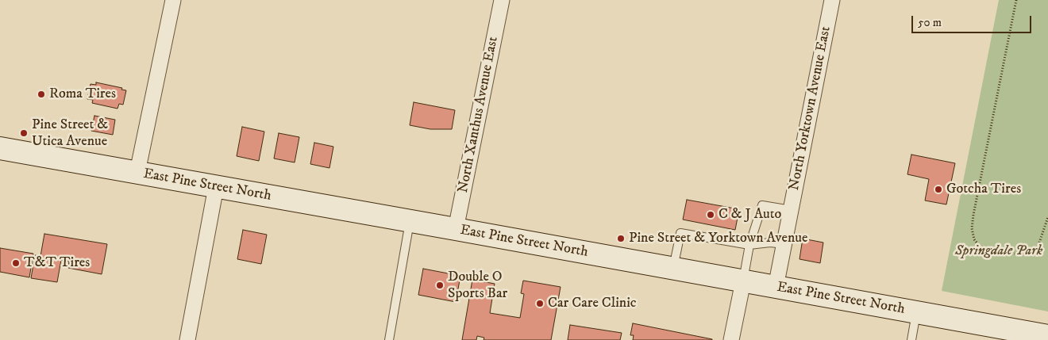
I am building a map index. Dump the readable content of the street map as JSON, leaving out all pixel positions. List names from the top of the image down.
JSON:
{
  "streets": {
    "main road": ["East Pine Street North"],
    "street": ["North Yorktown Avenue East", "North Xanthus Avenue East"]
  },
  "crossings": [
    ["North Yorktown Avenue East", "East Pine Street North"],
    ["North Xanthus Avenue East", "East Pine Street North"]
  ],
  "parks": ["Springdale Park"],
  "places": [
    "Roma Tires",
    "Pine Street & Utica Avenue",
    "Gotcha Tires",
    "C & J Auto",
    "Pine Street & Yorktown Avenue",
    "T&T Tires",
    "Double O Sports Bar",
    "Car Care Clinic"
  ],
  "scale_bar": "50 m"
}
